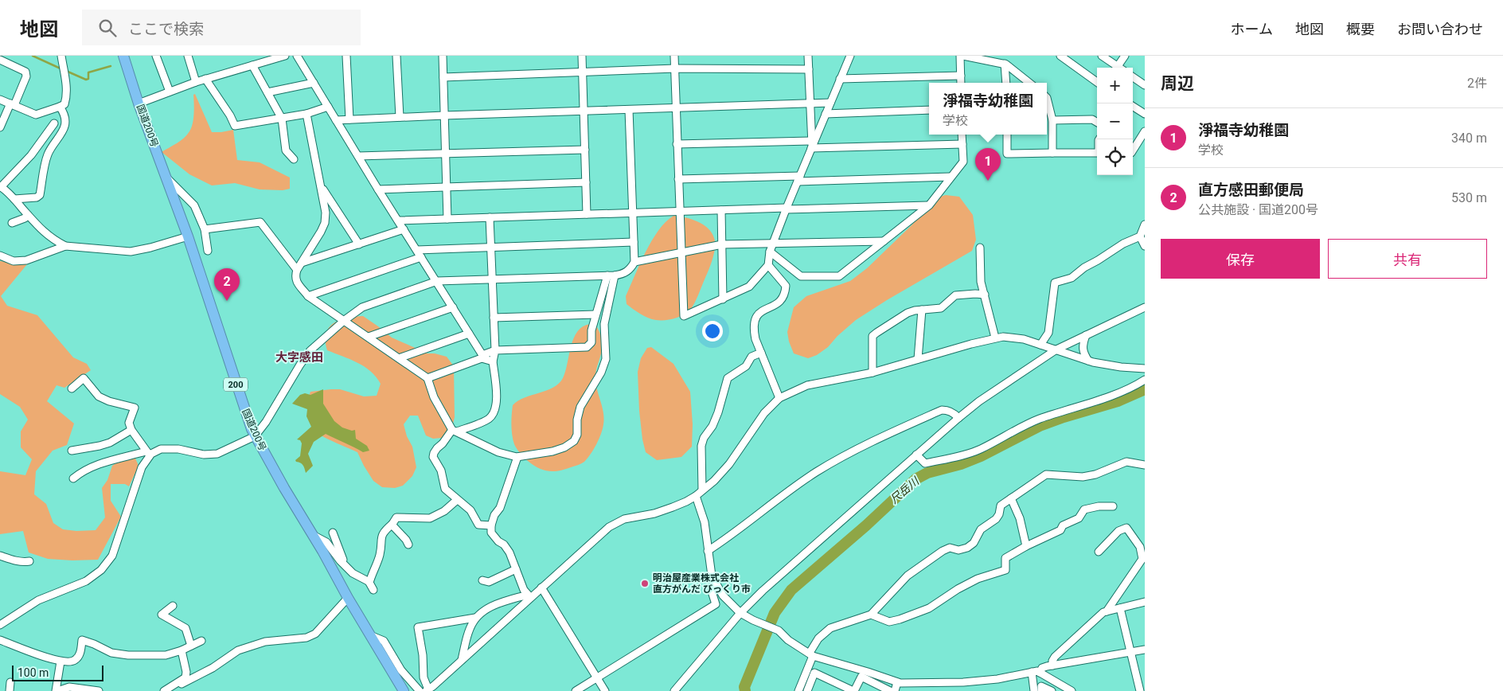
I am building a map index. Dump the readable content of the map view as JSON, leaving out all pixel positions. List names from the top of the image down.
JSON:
{
  "streets": {
    "highway": ["国道200号", "200"]
  },
  "districts": ["大字感田"],
  "water": ["尺岳川"],
  "places": ["明治屋産業株式会社 直方がんだ びっくり市"],
  "scale_bar": "100 m",
  "page": {
    "header": "地図",
    "search": "ここで検索",
    "nav": [
      "ホーム",
      "地図",
      "概要",
      "お問い合わせ"
    ],
    "heading": ["周辺", "2件"],
    "map_buttons": ["+", "−"],
    "popup": ["淨福寺幼稚園", "学校"],
    "list": [
      {
        "mark": "1",
        "name": "淨福寺幼稚園",
        "note": "学校",
        "value": "340 m"
      },
      {
        "mark": "2",
        "name": "直方感田郵便局",
        "note": "公共施設 · 国道200号",
        "value": "530 m"
      }
    ],
    "pins": ["1", "2"],
    "buttons": ["保存", "共有"],
    "scale": "100 m"
  }
}
